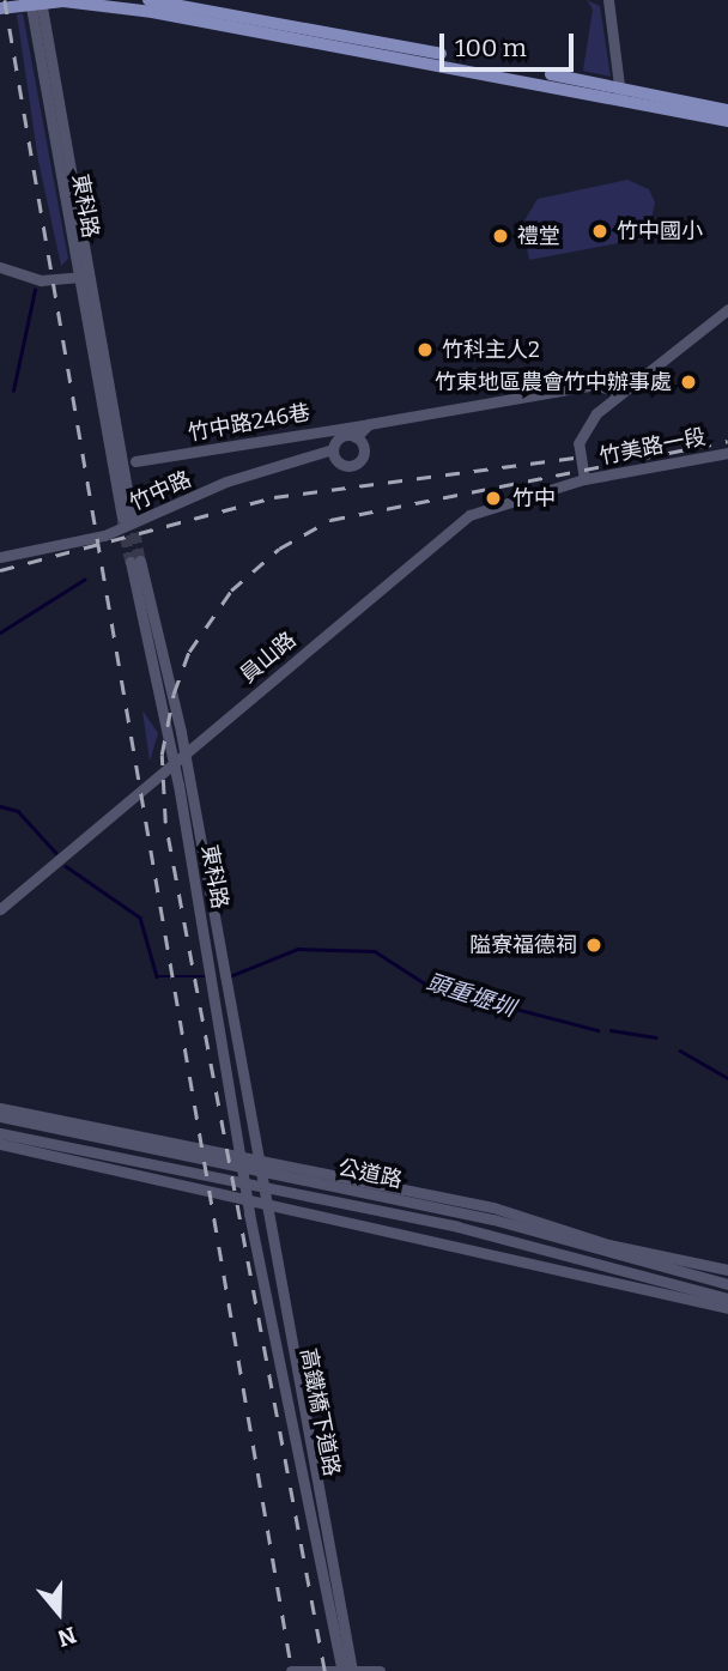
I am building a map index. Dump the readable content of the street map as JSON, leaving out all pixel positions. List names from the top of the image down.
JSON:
{
  "streets": {
    "street": [
      "東科路",
      "竹中路246巷",
      "竹美路一段",
      "竹中路",
      "員山路",
      "公道路",
      "高鐵橋下道路"
    ]
  },
  "crossings": [
    ["東科路", "員山路"],
    ["東科路", "公道路"],
    ["東科路", "高鐵橋下道路"],
    ["竹美路一段", "員山路"],
    ["公道路", "高鐵橋下道路"]
  ],
  "water": ["頭重壢圳"],
  "places": [
    "竹中國小",
    "禮堂",
    "竹科主人2",
    "竹東地區農會竹中辦事處",
    "竹中",
    "隘寮福德祠"
  ],
  "scale_bar": "100 m",
  "north": "bottom"
}
